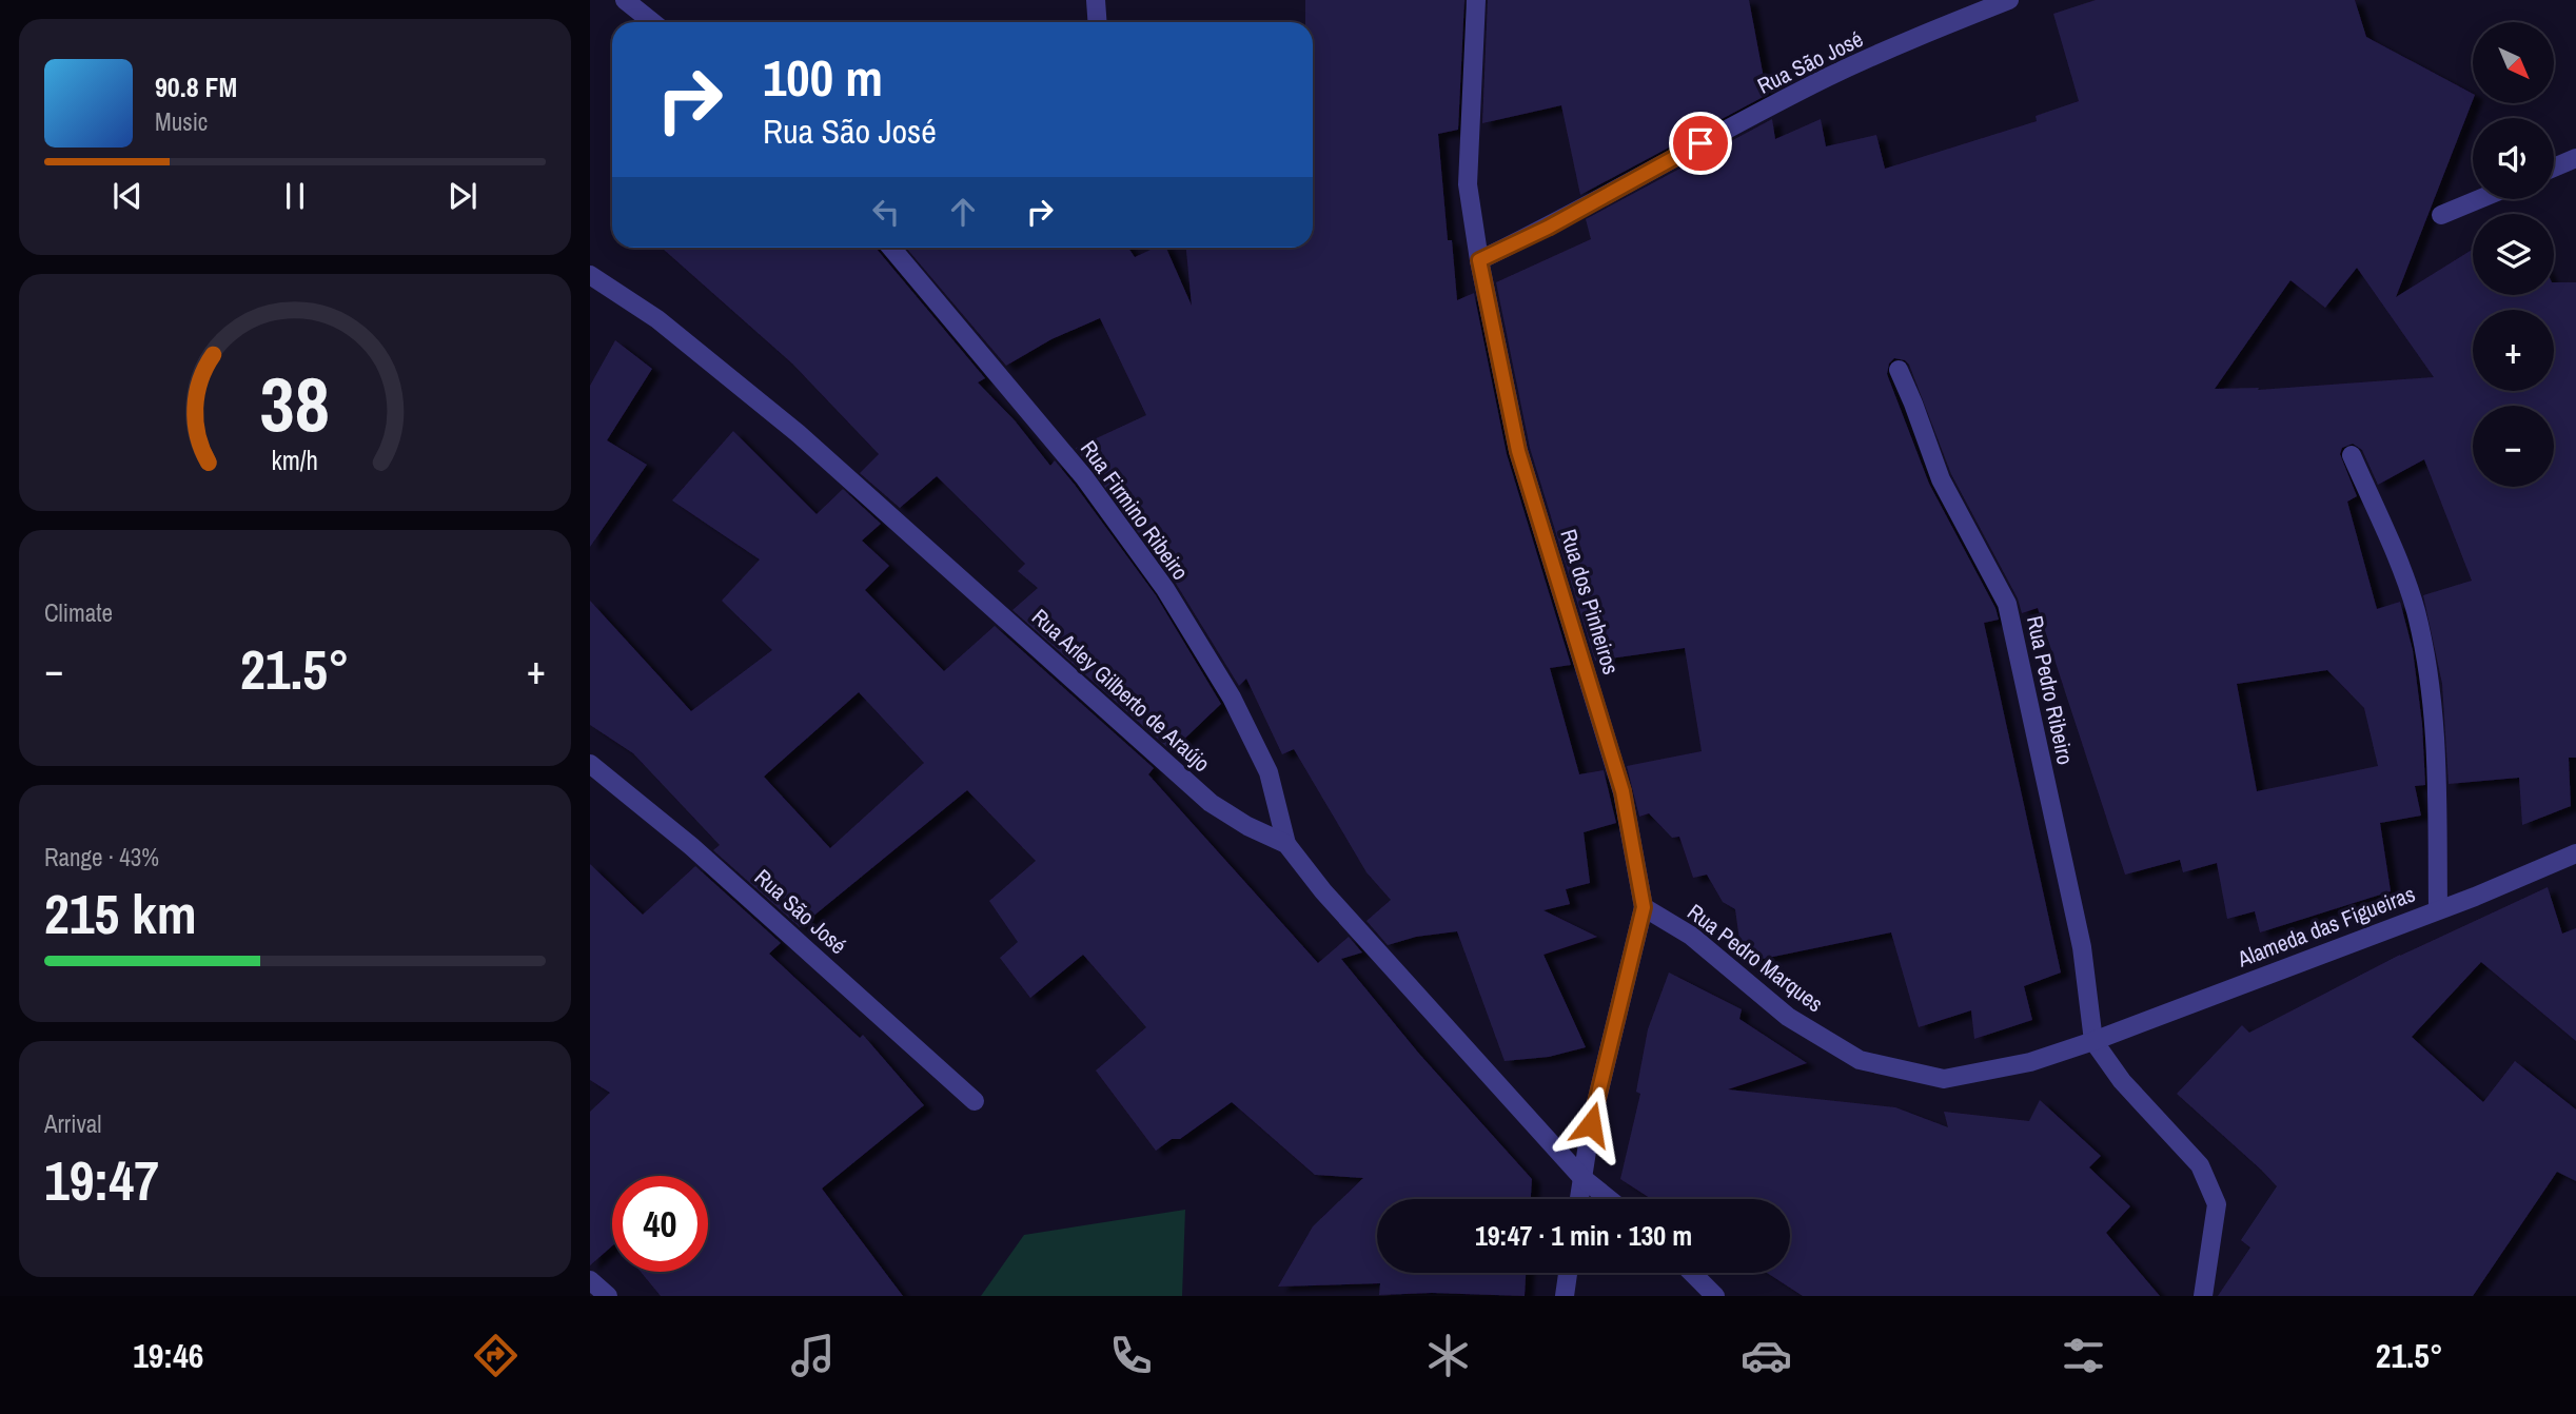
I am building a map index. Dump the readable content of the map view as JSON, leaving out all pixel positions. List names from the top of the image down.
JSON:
{
  "streets": {
    "street": [
      "Rua São José",
      "Rua Firmino Ribeiro",
      "Rua dos Pinheiros",
      "Rua Arley Gilberto de Araújo",
      "Rua Pedro Ribeiro",
      "Alameda das Figueiras",
      "Rua Pedro Marques"
    ]
  },
  "crossings": [
    ["Rua São José", "Rua dos Pinheiros"],
    ["Rua Firmino Ribeiro", "Rua Arley Gilberto de Araújo"],
    ["Rua dos Pinheiros", "Rua Arley Gilberto de Araújo"],
    ["Rua dos Pinheiros", "Rua Pedro Marques"],
    ["Rua Pedro Ribeiro", "Alameda das Figueiras"],
    ["Rua Pedro Ribeiro", "Rua Pedro Marques"],
    ["Alameda das Figueiras", "Rua Pedro Marques"]
  ],
  "north": "bottom right",
  "page": {
    "map_buttons": ["+", "−"],
    "turn": ["100 m", "Rua São José"],
    "song": ["90.8 FM", "Music"],
    "tile": [
      "Climate",
      ["Range · 43%", "215 km"],
      ["Arrival", "19:47"]
    ],
    "heat": ["−", "21.5°", "+"],
    "limit": "40",
    "trip": "19:47 · 1 min · 130 m",
    "tabs": ["19:46", "21.5°"],
    "gauge": ["38", "km/h"]
  }
}
